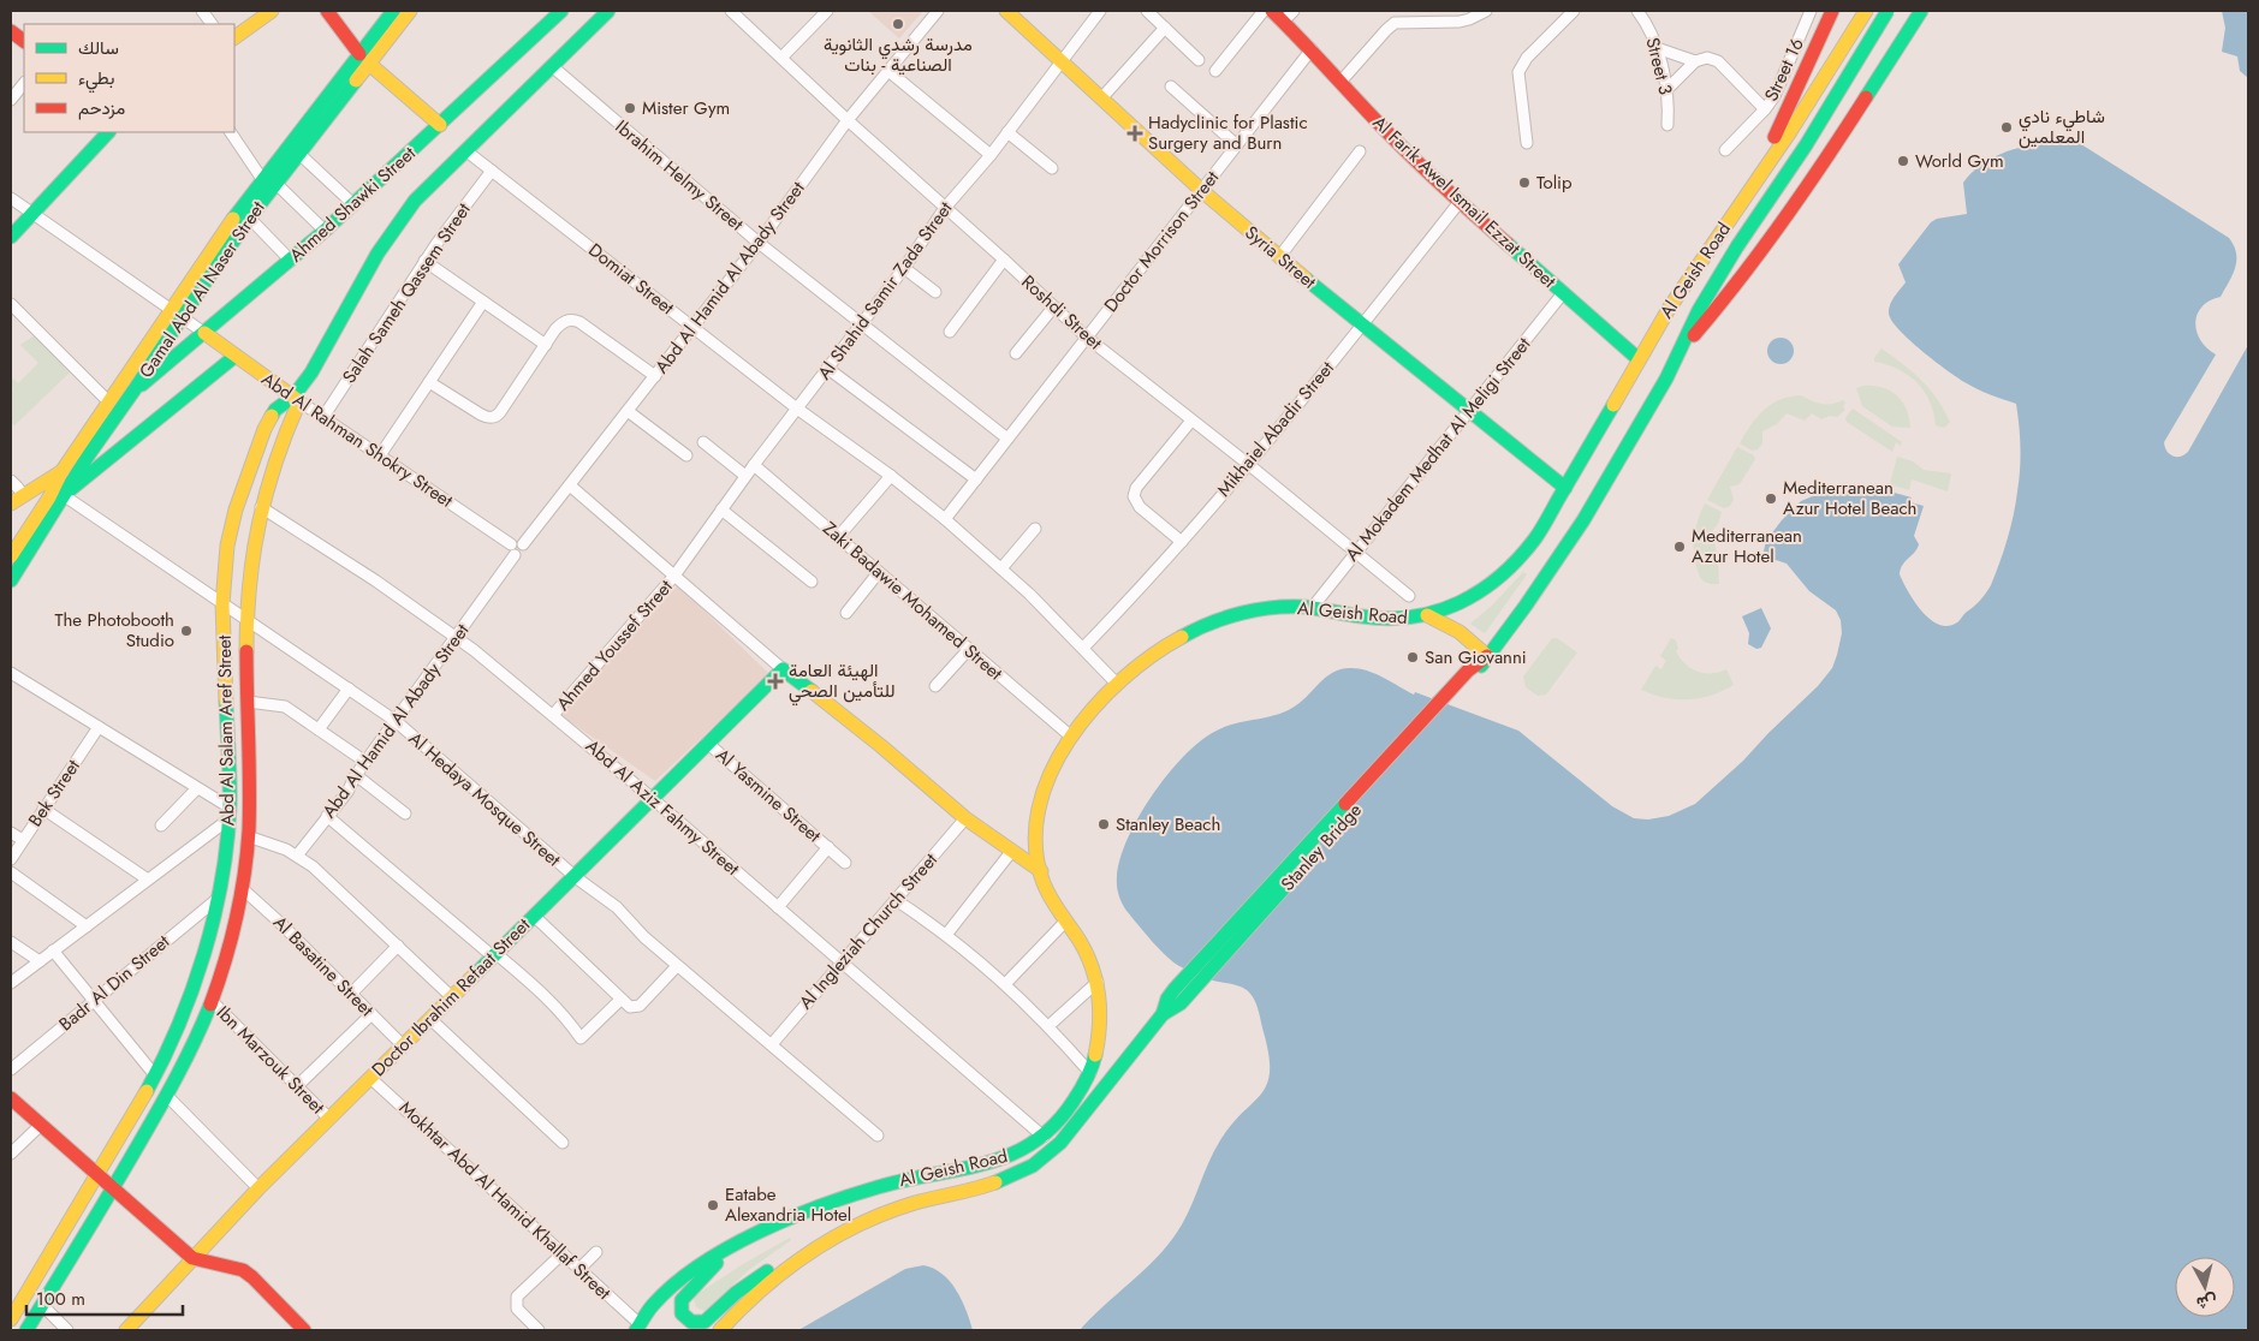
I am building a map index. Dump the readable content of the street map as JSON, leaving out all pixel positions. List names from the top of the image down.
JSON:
{
  "streets": {
    "main road": [
      "Al Farik Awel Ismail Ezzat Street",
      "Ahmed Shawki Street",
      "Syria Street",
      "Al Geish Road",
      "Gamal Abd Al Naser Street",
      "Abd Al Rahman Shokry Street",
      "Abd Al Salam Aref Street",
      "Stanley Bridge",
      "Doctor Ibrahim Refaat Street"
    ],
    "street": [
      "Street 3",
      "Street 16",
      "Ibrahim Helmy Street",
      "Doctor Morrison Street",
      "Abd Al Hamid Al Abady Street",
      "Domiat Street",
      "Al Shahid Samir Zada Street",
      "Salah Sameh Qassem Street",
      "Roshdi Street",
      "Mikhaiel Abadir Street",
      "Al Mokadem Medhat Al Meligi Street",
      "Zaki Badawie Mohamed Street",
      "Ahmed Youssef Street",
      "Bek Street",
      "Al Yasmine Street",
      "Al Hedaya Mosque Street",
      "Abd Al Aziz Fahmy Street",
      "Al Ingleziah Church Street",
      "Al Basatine Street",
      "Badr Al Din Street",
      "Ibn Marzouk Street",
      "Mokhtar Abd Al Hamid Khallaf Street"
    ]
  },
  "crossings": [
    ["Ibrahim Helmy Street", "Ahmed Shawki Street"],
    ["Ibrahim Helmy Street", "Doctor Morrison Street"],
    ["Ibrahim Helmy Street", "Abd Al Hamid Al Abady Street"],
    ["Ibrahim Helmy Street", "Al Shahid Samir Zada Street"],
    ["Al Farik Awel Ismail Ezzat Street", "Doctor Morrison Street"],
    ["Al Farik Awel Ismail Ezzat Street", "Al Geish Road"],
    ["Al Farik Awel Ismail Ezzat Street", "Mikhaiel Abadir Street"],
    ["Al Farik Awel Ismail Ezzat Street", "Al Mokadem Medhat Al Meligi Street"],
    ["Ahmed Shawki Street", "Domiat Street"],
    ["Ahmed Shawki Street", "Gamal Abd Al Naser Street"],
    ["Ahmed Shawki Street", "Abd Al Rahman Shokry Street"],
    ["Ahmed Shawki Street", "Abd Al Salam Aref Street"],
    ["Doctor Morrison Street", "Syria Street"],
    ["Doctor Morrison Street", "Domiat Street"],
    ["Doctor Morrison Street", "Roshdi Street"],
    ["Syria Street", "Al Geish Road"],
    ["Syria Street", "Al Shahid Samir Zada Street"],
    ["Syria Street", "Mikhaiel Abadir Street"],
    ["Syria Street", "Al Mokadem Medhat Al Meligi Street"],
    ["Al Geish Road", "Domiat Street"],
    ["Al Geish Road", "Al Mokadem Medhat Al Meligi Street"],
    ["Al Geish Road", "Zaki Badawie Mohamed Street"],
    ["Al Geish Road", "Abd Al Aziz Fahmy Street"],
    ["Al Geish Road", "Stanley Bridge"],
    ["Al Geish Road", "Mokhtar Abd Al Hamid Khallaf Street"],
    ["Abd Al Hamid Al Abady Street", "Domiat Street"],
    ["Abd Al Hamid Al Abady Street", "Roshdi Street"],
    ["Abd Al Hamid Al Abady Street", "Abd Al Rahman Shokry Street"],
    ["Abd Al Hamid Al Abady Street", "Al Hedaya Mosque Street"],
    ["Abd Al Hamid Al Abady Street", "Abd Al Aziz Fahmy Street"],
    ["Domiat Street", "Al Shahid Samir Zada Street"],
    ["Domiat Street", "Salah Sameh Qassem Street"],
    ["Domiat Street", "Mikhaiel Abadir Street"],
    ["Gamal Abd Al Naser Street", "Al Hedaya Mosque Street"],
    ["Al Shahid Samir Zada Street", "Roshdi Street"],
    ["Al Shahid Samir Zada Street", "Zaki Badawie Mohamed Street"],
    ["Al Shahid Samir Zada Street", "Ahmed Youssef Street"],
    ["Salah Sameh Qassem Street", "Abd Al Rahman Shokry Street"],
    ["Roshdi Street", "Mikhaiel Abadir Street"],
    ["Roshdi Street", "Al Mokadem Medhat Al Meligi Street"],
    ["Abd Al Rahman Shokry Street", "Abd Al Salam Aref Street"],
    ["Ahmed Youssef Street", "Abd Al Aziz Fahmy Street"],
    ["Abd Al Salam Aref Street", "Al Hedaya Mosque Street"],
    ["Abd Al Salam Aref Street", "Abd Al Aziz Fahmy Street"],
    ["Abd Al Salam Aref Street", "Al Basatine Street"],
    ["Abd Al Salam Aref Street", "Badr Al Din Street"],
    ["Abd Al Salam Aref Street", "Ibn Marzouk Street"],
    ["Al Yasmine Street", "Abd Al Aziz Fahmy Street"],
    ["Al Yasmine Street", "Doctor Ibrahim Refaat Street"],
    ["Al Hedaya Mosque Street", "Al Ingleziah Church Street"],
    ["Al Hedaya Mosque Street", "Doctor Ibrahim Refaat Street"],
    ["Abd Al Aziz Fahmy Street", "Al Ingleziah Church Street"],
    ["Abd Al Aziz Fahmy Street", "Doctor Ibrahim Refaat Street"],
    ["Al Basatine Street", "Doctor Ibrahim Refaat Street"],
    ["Doctor Ibrahim Refaat Street", "Ibn Marzouk Street"],
    ["Doctor Ibrahim Refaat Street", "Mokhtar Abd Al Hamid Khallaf Street"]
  ],
  "places": {
    "other": [
      "مدرسة رشدي الثانوية الصناعية - بنات",
      "Mister Gym",
      "شاطيء نادي المعلمين",
      "World Gym",
      "Tolip",
      "Mediterranean Azur Hotel Beach",
      "Mediterranean Azur Hotel",
      "The Photobooth Studio",
      "San Giovanni",
      "Stanley Beach",
      "Eatabe Alexandria Hotel"
    ],
    "health": ["Hadyclinic for Plastic Surgery and Burn", "الهيئة العامة للتأمين الصحي"]
  },
  "legend": ["سالك", "بطيء", "مزدحم"],
  "scale_bar": "100 m",
  "north": "bottom"
}
